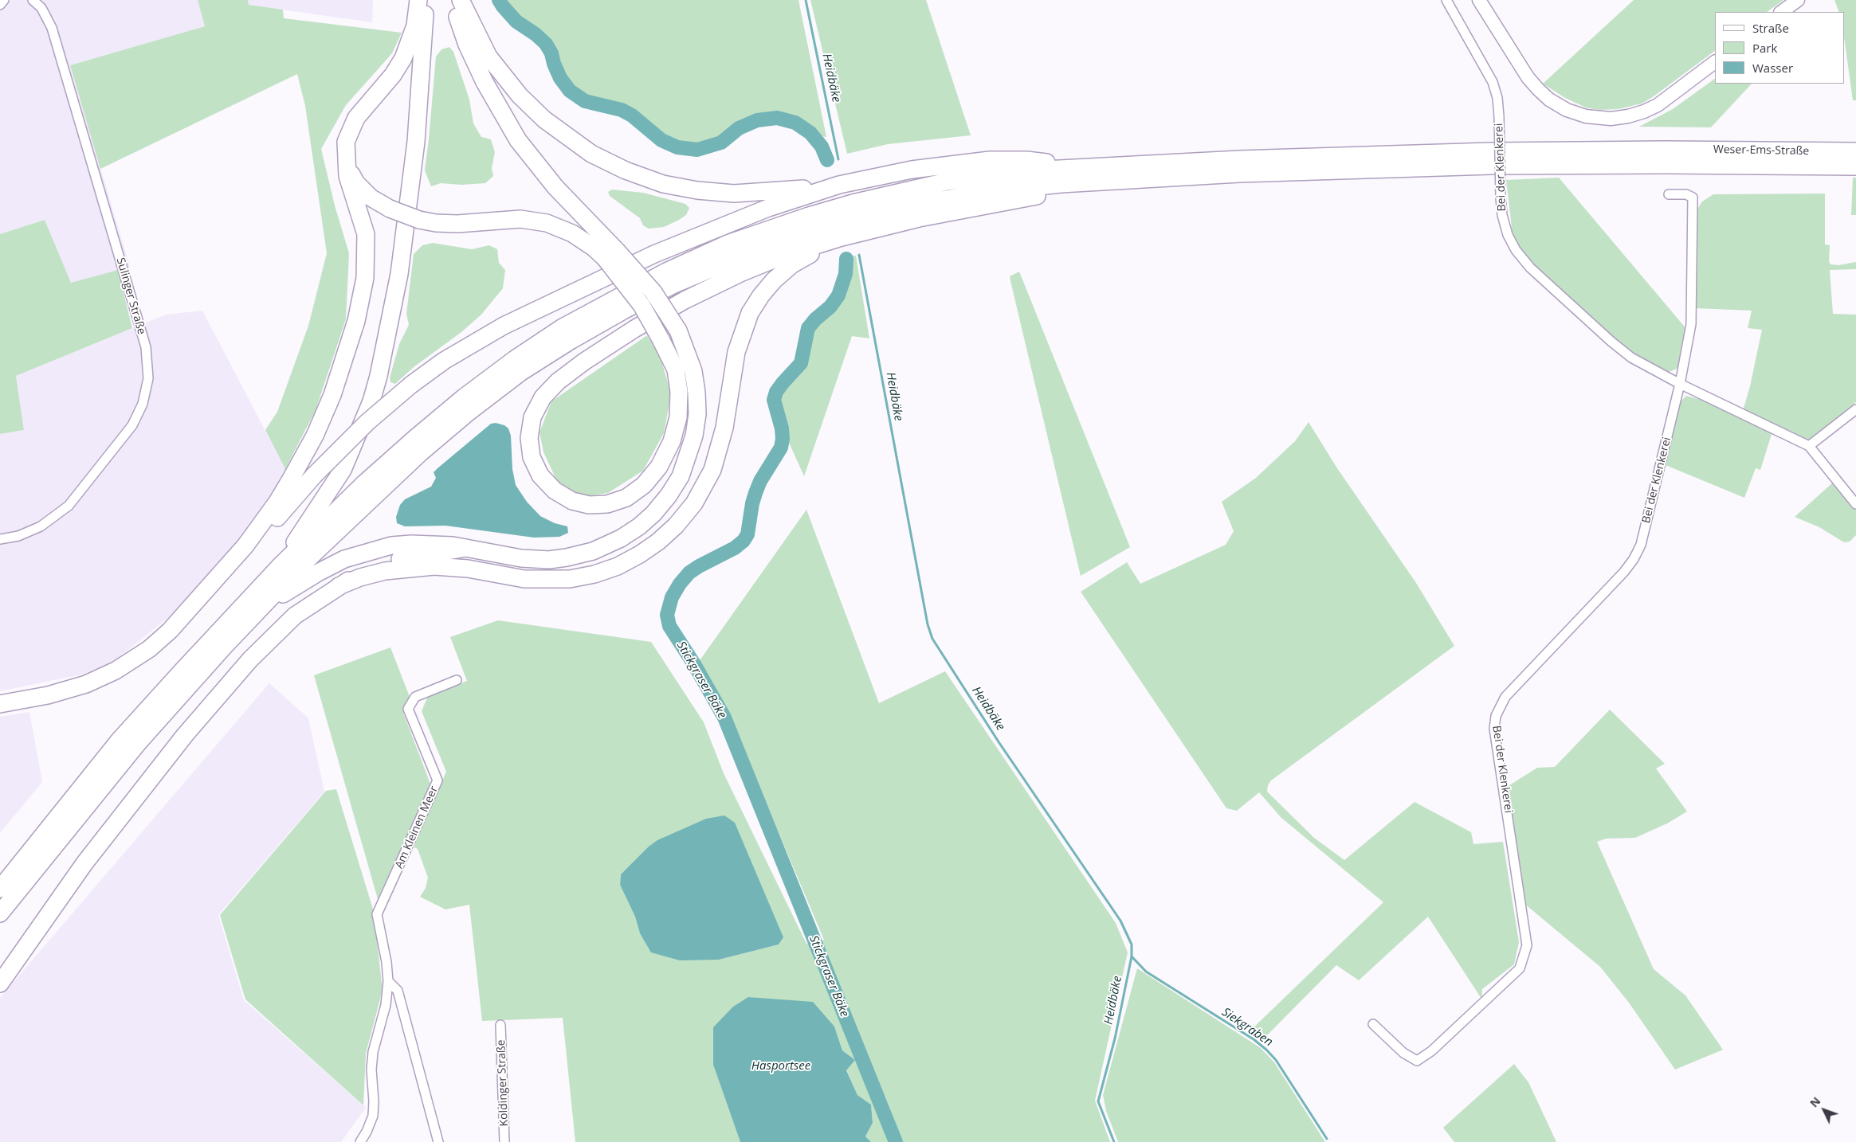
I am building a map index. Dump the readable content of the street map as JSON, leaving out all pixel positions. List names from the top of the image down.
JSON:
{
  "streets": {
    "highway": ["Weser-Ems-Straße"],
    "street": [
      "Bei der Klenkerei",
      "Sulinger Straße",
      "Am Kleinen Meer",
      "Koldinger Straße"
    ]
  },
  "water": [
    "Heidbäke",
    "Stickgraser Bäke",
    "Siekgraben",
    "Hasportsee"
  ],
  "legend": ["Straße", "Park", "Wasser"],
  "north": "top left"
}
